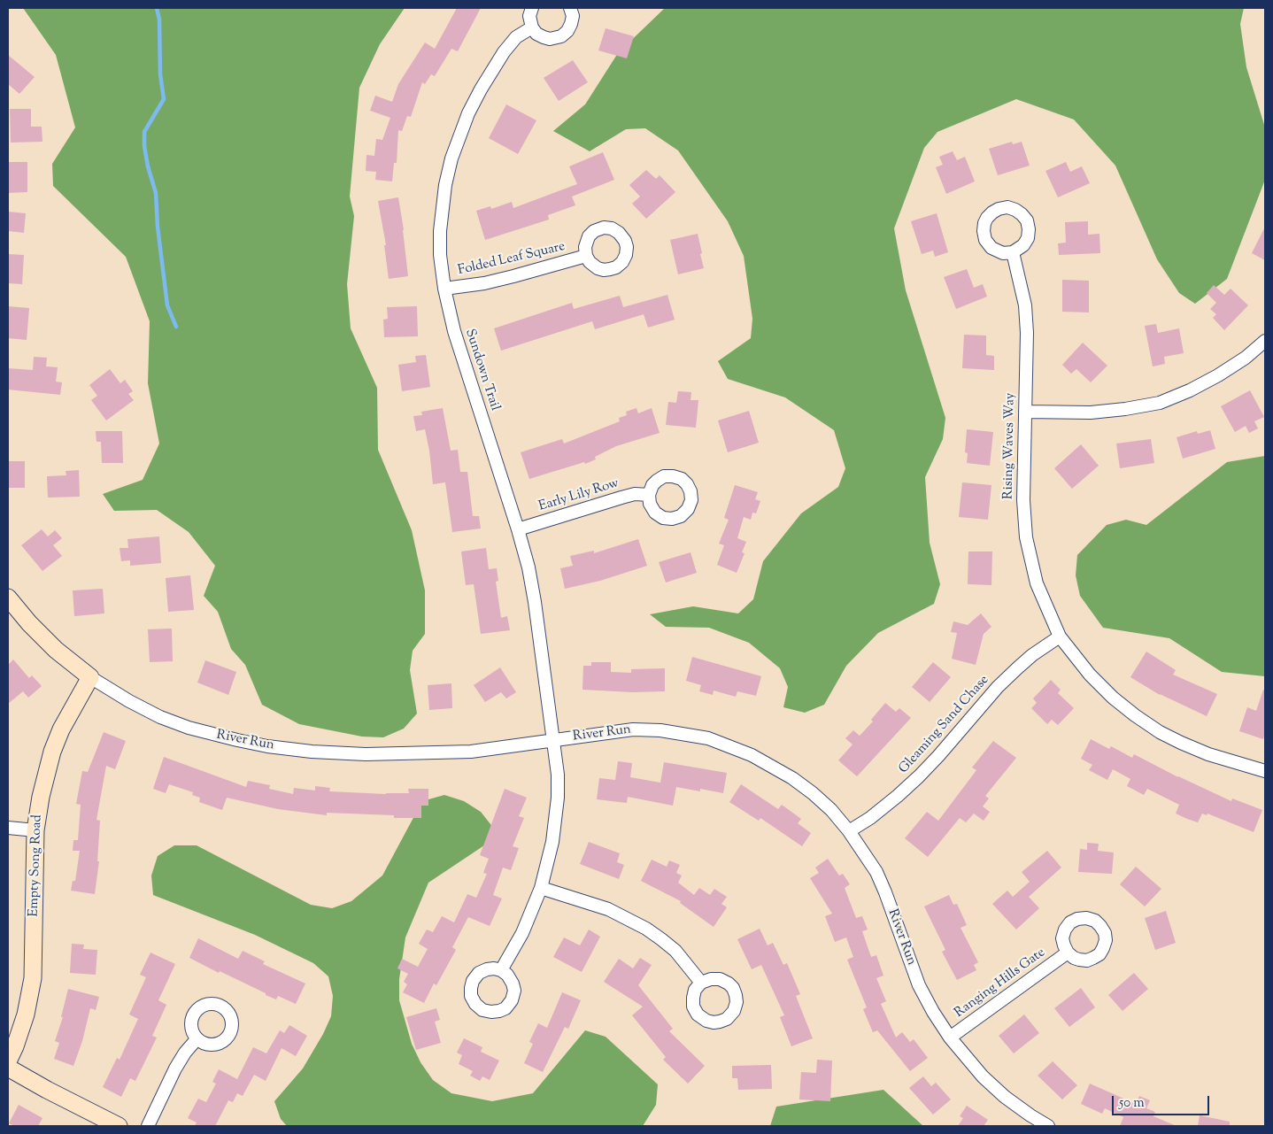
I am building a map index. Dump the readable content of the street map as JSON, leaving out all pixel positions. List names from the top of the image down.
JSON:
{
  "streets": {
    "street": [
      "Folded Leaf Square",
      "Sundown Trail",
      "Rising Waves Way",
      "Early Lily Row",
      "Gleaming Sand Chase",
      "River Run",
      "Empty Song Road",
      "Ranging Hills Gate"
    ]
  },
  "crossings": [
    ["Folded Leaf Square", "Sundown Trail"],
    ["Sundown Trail", "Early Lily Row"],
    ["Sundown Trail", "River Run"],
    ["Rising Waves Way", "Gleaming Sand Chase"],
    ["Gleaming Sand Chase", "River Run"],
    ["River Run", "Empty Song Road"],
    ["River Run", "Ranging Hills Gate"]
  ],
  "scale_bar": "50 m"
}
